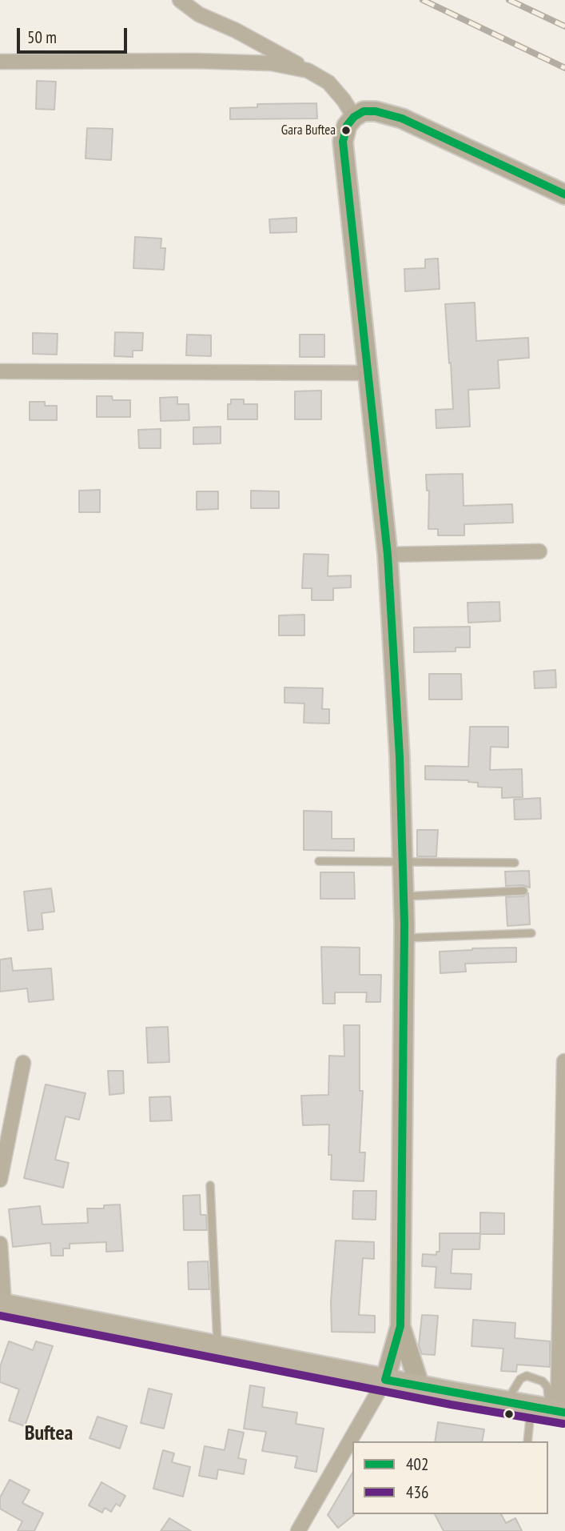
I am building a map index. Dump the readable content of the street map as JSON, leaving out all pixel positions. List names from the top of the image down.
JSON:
{
  "districts": ["Buftea"],
  "places": ["Gara Buftea"],
  "lines": ["transit line 402", "transit line 436"],
  "legend": ["402", "436"],
  "scale_bar": "50 m"
}
